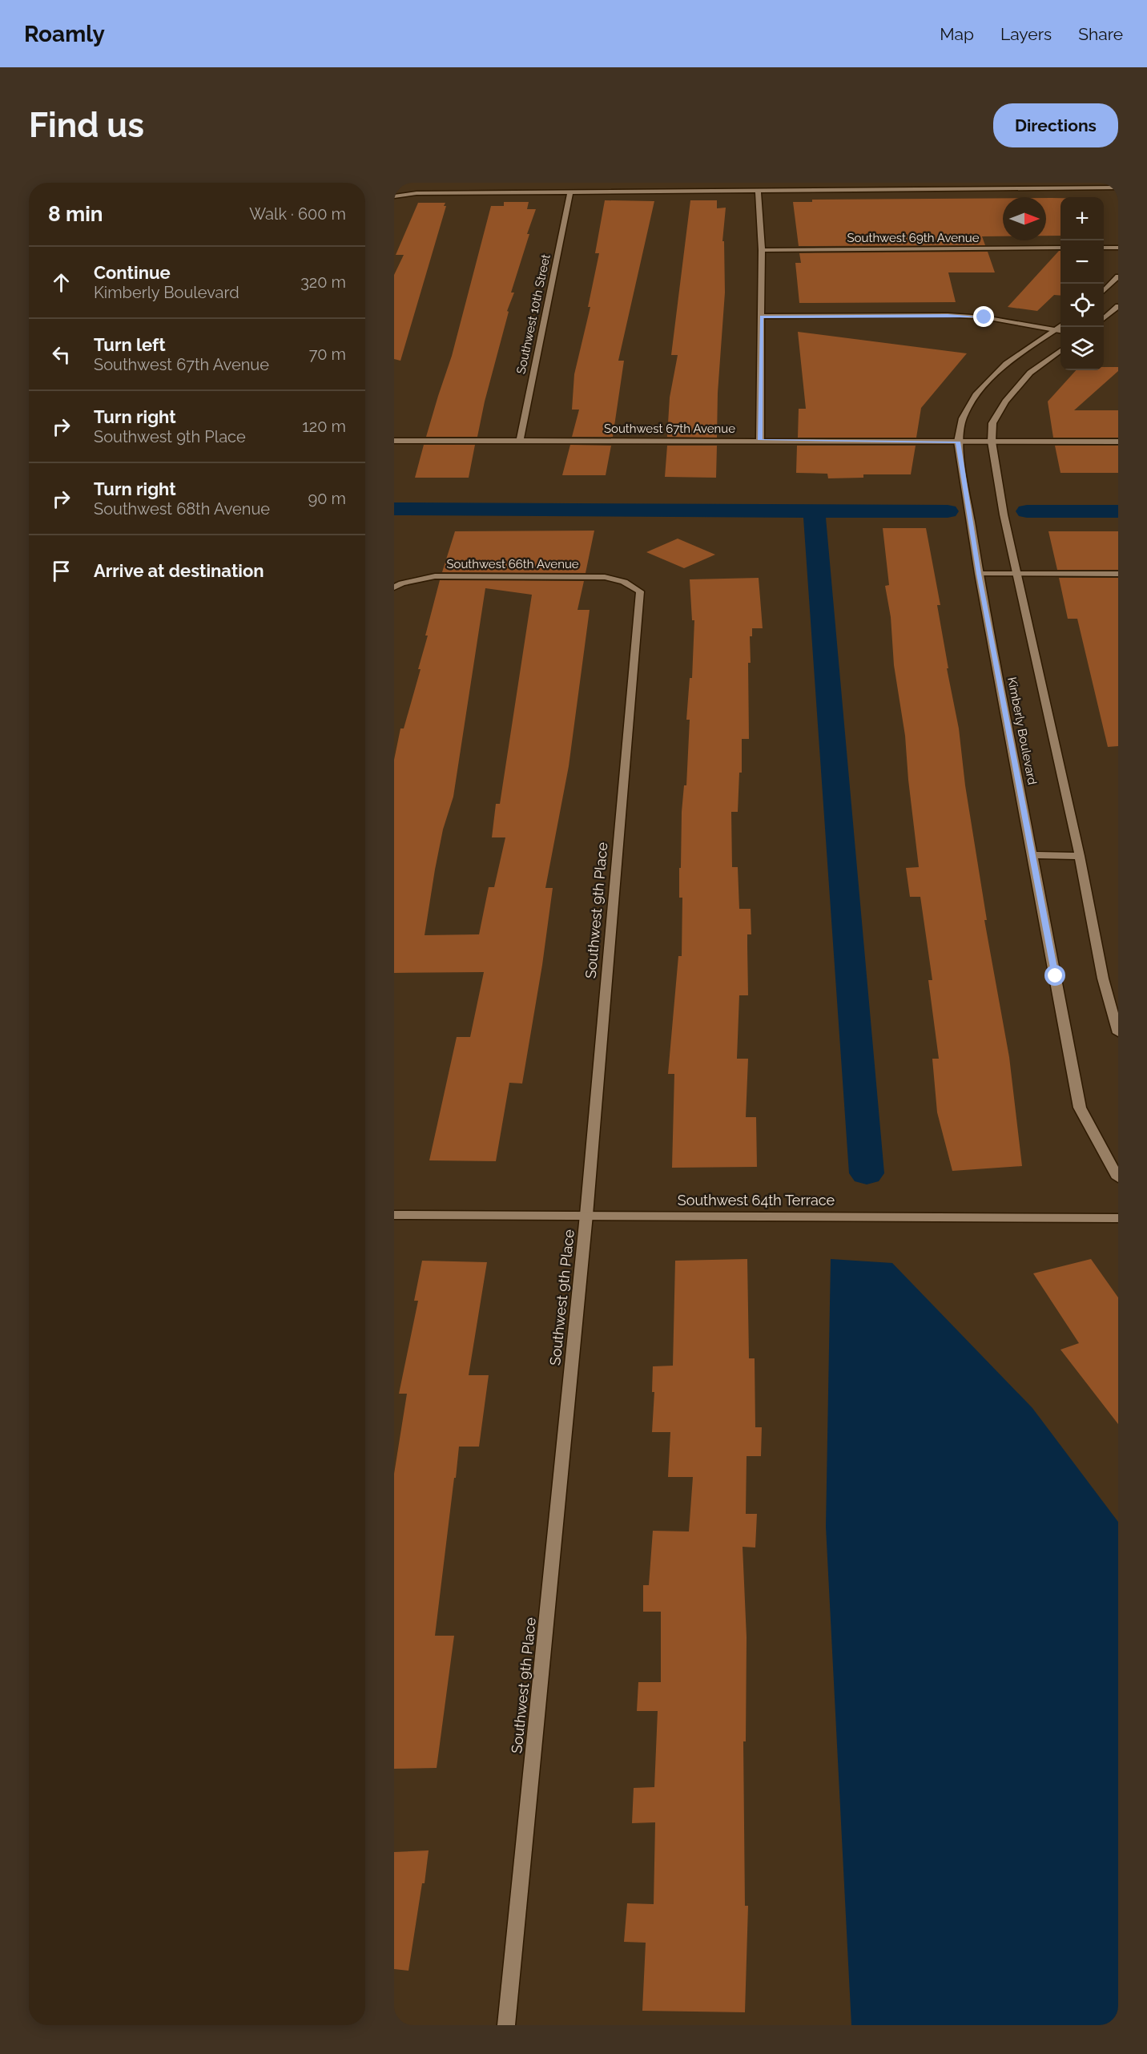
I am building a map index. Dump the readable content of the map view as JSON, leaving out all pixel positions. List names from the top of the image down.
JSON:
{
  "streets": {
    "street": [
      "Southwest 69th Avenue",
      "Southwest 10th Street",
      "Southwest 67th Avenue",
      "Southwest 66th Avenue",
      "Kimberly Boulevard",
      "Southwest 9th Place",
      "Southwest 64th Terrace"
    ]
  },
  "crossings": [
    ["Southwest 10th Street", "Southwest 67th Avenue"],
    ["Southwest 67th Avenue", "Kimberly Boulevard"],
    ["Southwest 66th Avenue", "Southwest 9th Place"],
    ["Southwest 9th Place", "Southwest 64th Terrace"]
  ],
  "north": "right",
  "page": {
    "header": "Roamly",
    "nav": ["Map", "Layers", "Share"],
    "buttons": "Directions",
    "title": "Find us",
    "heading": ["8 min", "Walk · 600 m"],
    "map_buttons": ["+", "−"],
    "list": [
      ["Continue", "Kimberly Boulevard", "320 m"],
      ["Turn left", "Southwest 67th Avenue", "70 m"],
      ["Turn right", "Southwest 9th Place", "120 m"],
      ["Turn right", "Southwest 68th Avenue", "90 m"],
      "Arrive at destination"
    ]
  }
}
